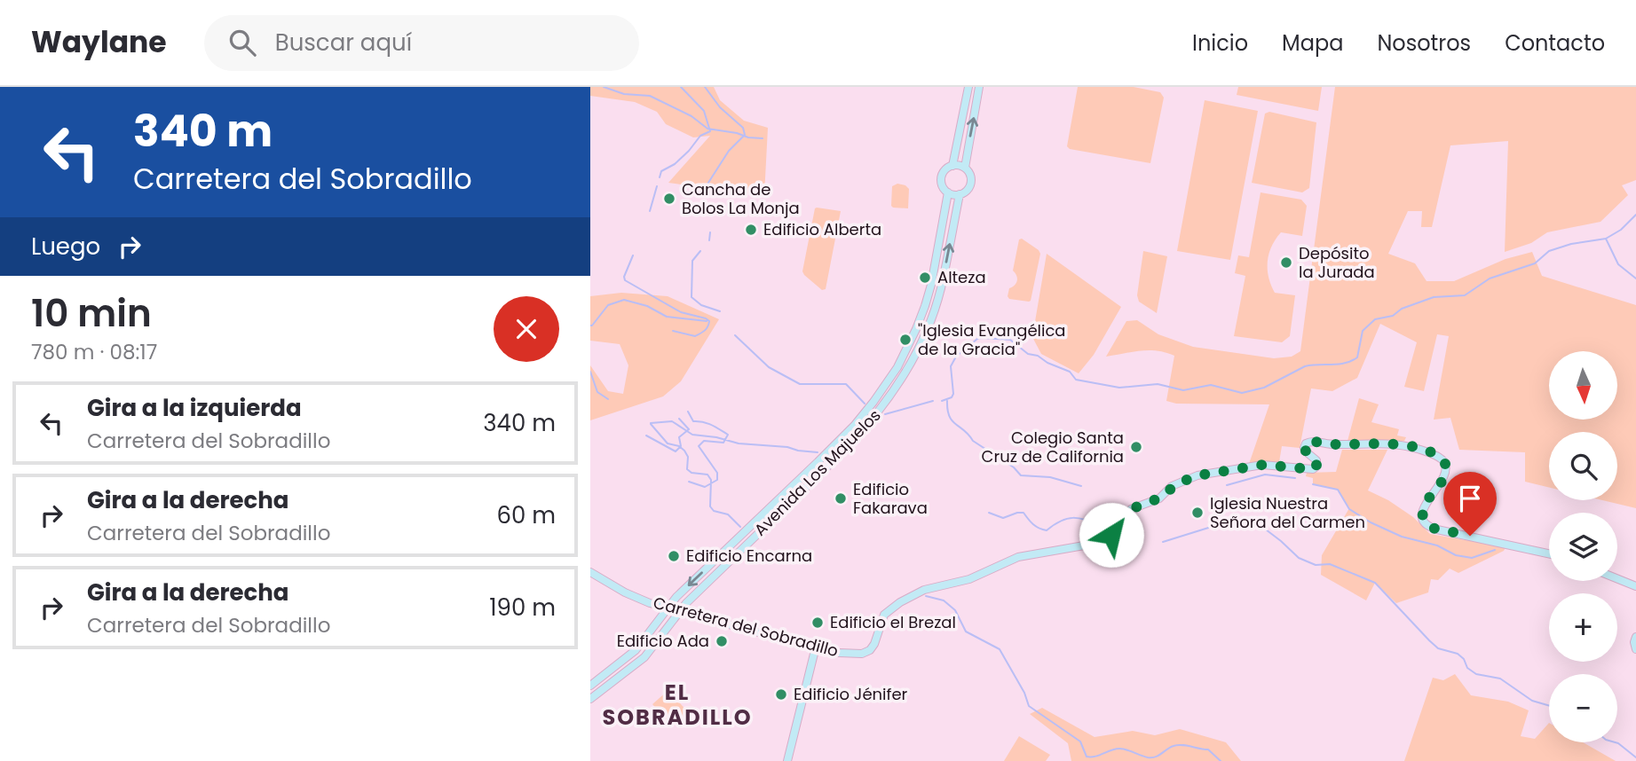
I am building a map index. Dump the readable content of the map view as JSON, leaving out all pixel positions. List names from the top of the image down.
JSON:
{
  "streets": {
    "street": ["Avenida Los Majuelos", "Carretera del Sobradillo"]
  },
  "crossings": [
    ["Avenida Los Majuelos", "Carretera del Sobradillo"]
  ],
  "districts": ["EL SOBRADILLO"],
  "places": [
    "Cancha de Bolos La Monja",
    "Edificio Alberta",
    "Depósito la Jurada",
    "Alteza",
    "\"Iglesia Evangélica de la Gracia\"",
    "Colegio Santa Cruz de California",
    "Edificio Fakarava",
    "Iglesia Nuestra Señora del Carmen",
    "Edificio Encarna",
    "Edificio el Brezal",
    "Edificio Ada",
    "Edificio Jénifer"
  ],
  "north": "bottom",
  "page": {
    "header": "Waylane",
    "search": "Buscar aquí",
    "nav": [
      "Inicio",
      "Mapa",
      "Nosotros",
      "Contacto"
    ],
    "turn": ["340 m", "Carretera del Sobradillo"],
    "then": "Luego",
    "heading": ["10 min", "780 m · 08:17"],
    "map_buttons": ["+", "−"],
    "list": [
      {
        "name": "Gira a la izquierda",
        "note": "Carretera del Sobradillo",
        "value": "340 m"
      },
      {
        "name": "Gira a la derecha",
        "note": "Carretera del Sobradillo",
        "value": "60 m"
      },
      {
        "name": "Gira a la derecha",
        "note": "Carretera del Sobradillo",
        "value": "190 m"
      }
    ]
  }
}
